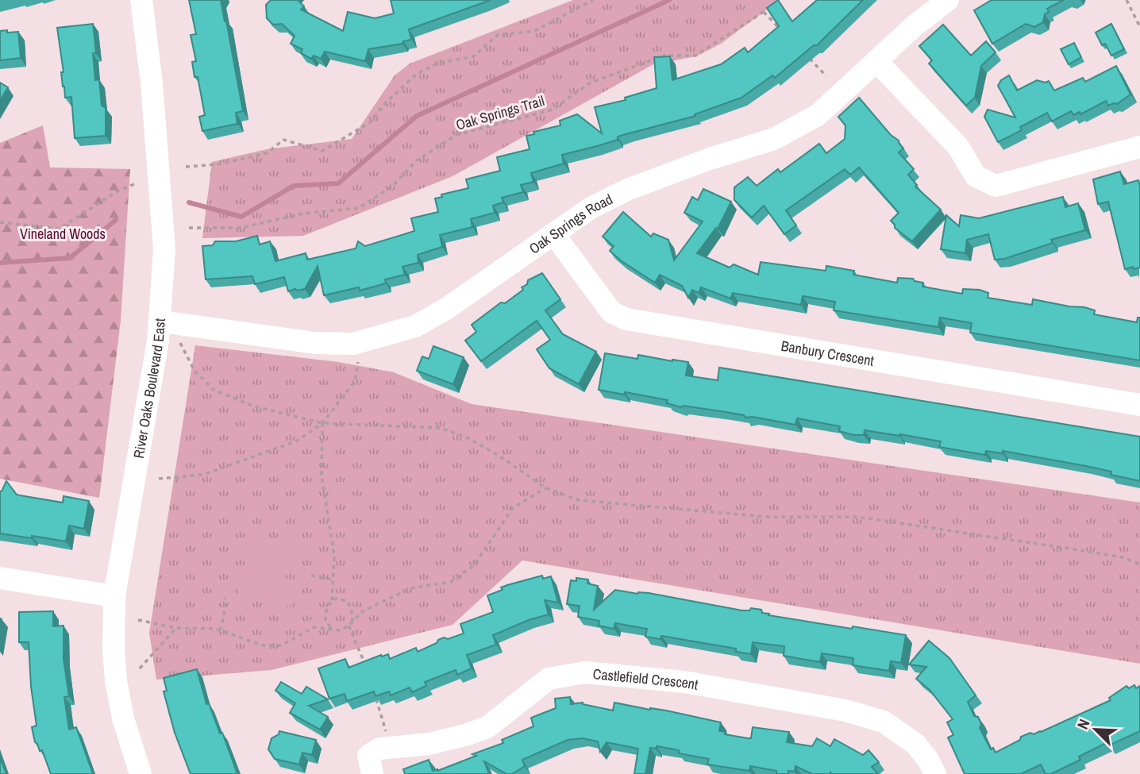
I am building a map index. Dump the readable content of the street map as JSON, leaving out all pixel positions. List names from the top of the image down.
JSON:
{
  "streets": {
    "street": [
      "Oak Springs Road",
      "Banbury Crescent",
      "River Oaks Boulevard East",
      "Castlefield Crescent"
    ],
    "path": ["Oak Springs Trail"]
  },
  "crossings": [
    ["Oak Springs Road", "Banbury Crescent"],
    ["Oak Springs Road", "River Oaks Boulevard East"]
  ],
  "parks": ["Vineland Woods"],
  "north": "top left"
}
